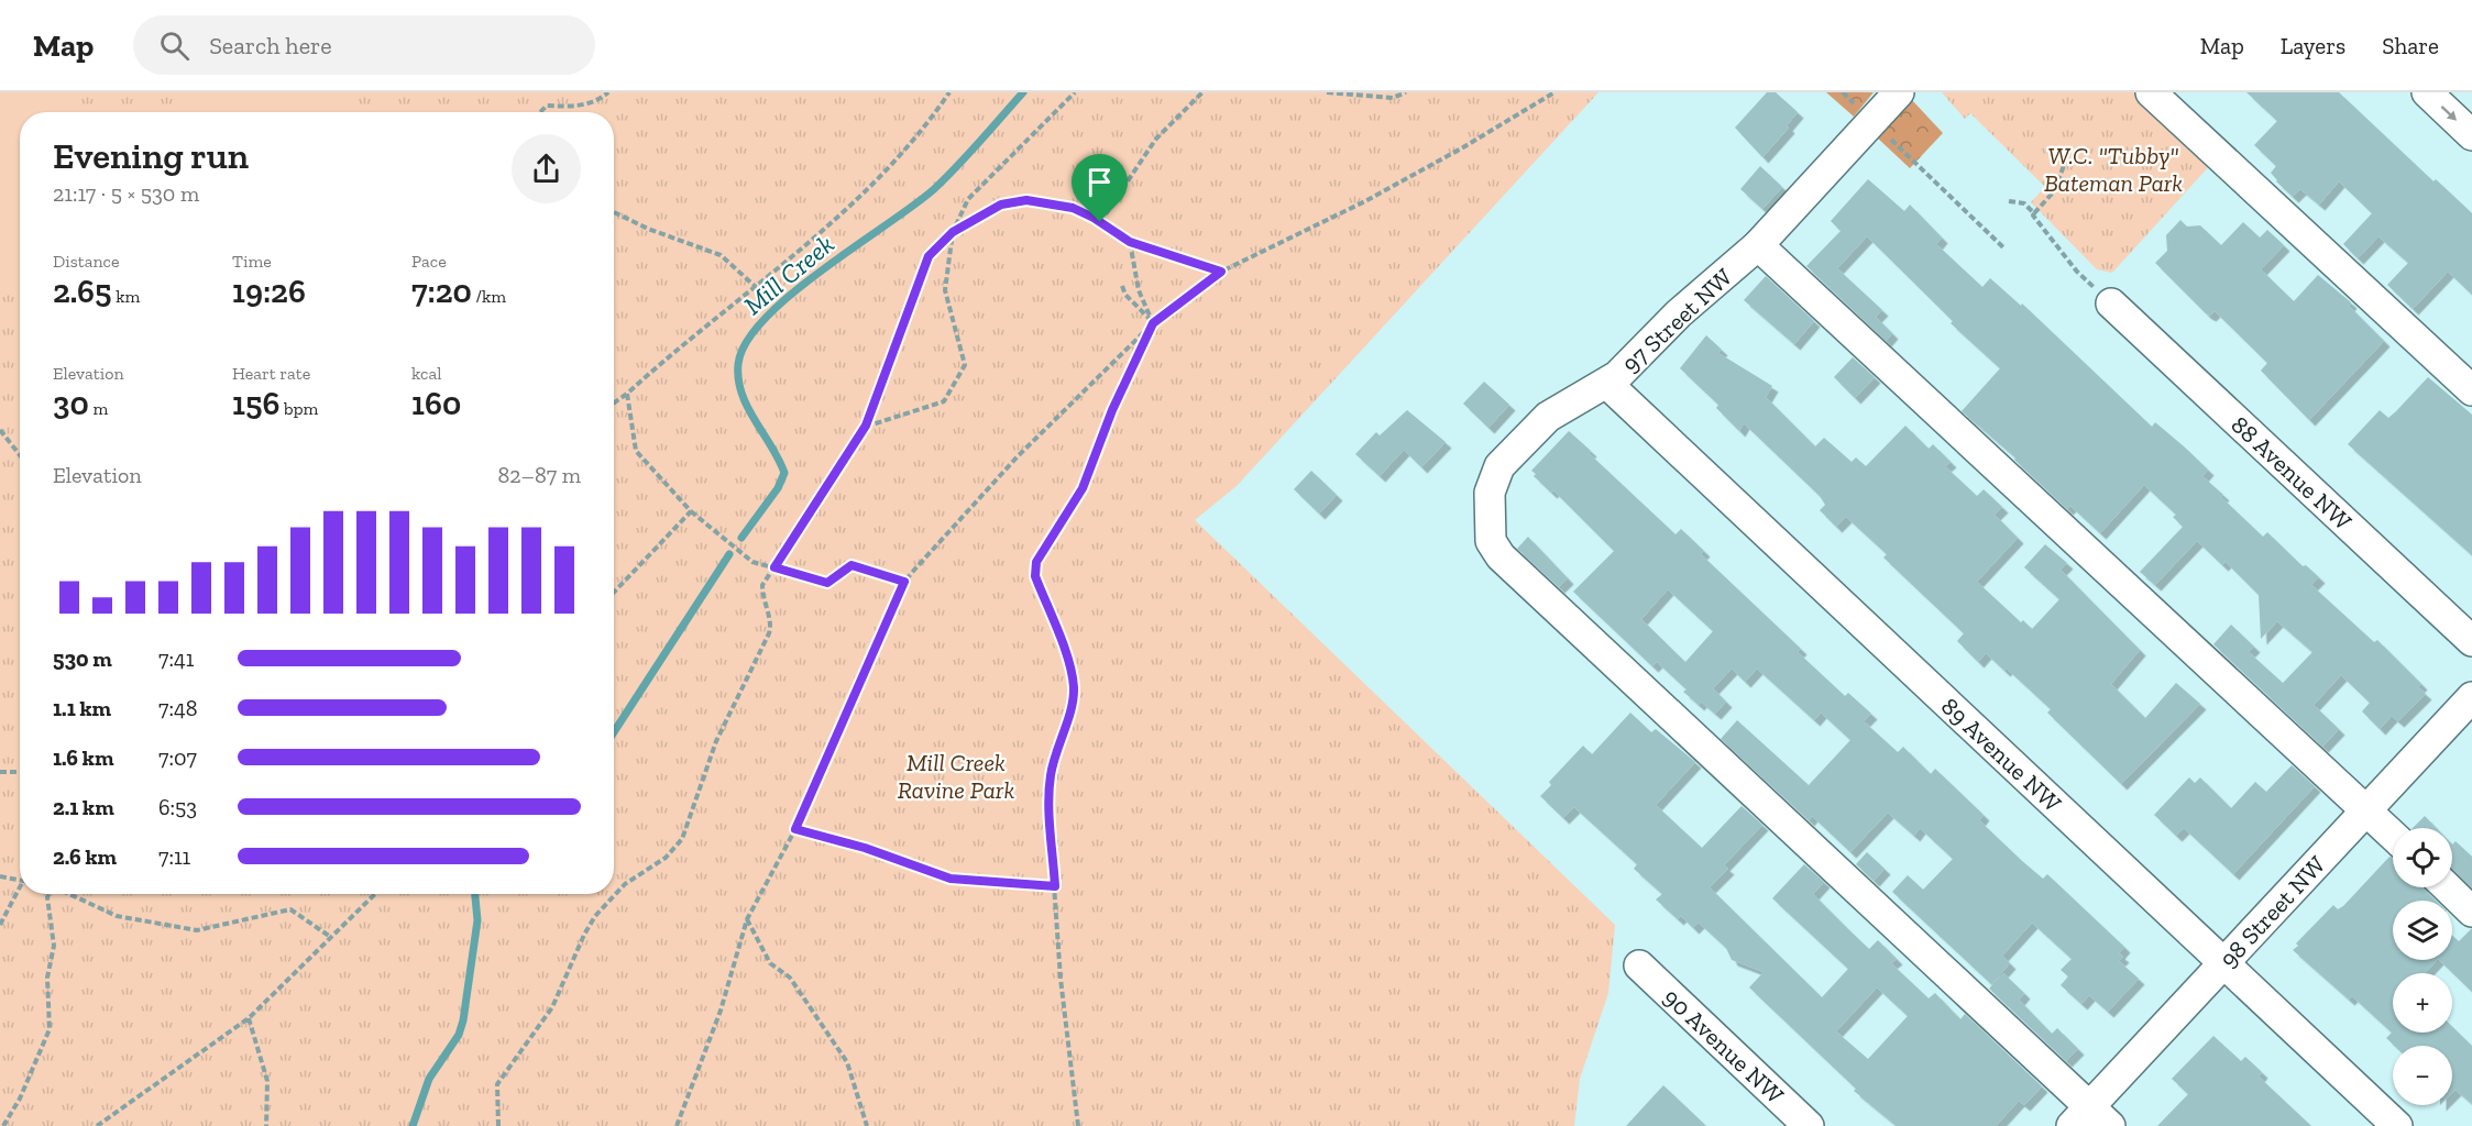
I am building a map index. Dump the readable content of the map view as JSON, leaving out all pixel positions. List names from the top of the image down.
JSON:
{
  "streets": {
    "street": [
      "97 Street NW",
      "88 Avenue NW",
      "89 Avenue NW",
      "98 Street NW",
      "90 Avenue NW"
    ]
  },
  "crossings": [
    ["97 Street NW", "89 Avenue NW"],
    ["97 Street NW", "98 Street NW"],
    ["89 Avenue NW", "98 Street NW"]
  ],
  "water": ["Mill Creek"],
  "parks": ["W.C. \"Tubby\" Bateman Park", "Mill Creek Ravine Park"],
  "page": {
    "header": "Map",
    "search": "Search here",
    "nav": ["Map", "Layers", "Share"],
    "heading": ["Evening run", "21:17 · 5 × 530 m"],
    "stats": [
      ["Distance", "2.65 km"],
      ["Time", "19:26"],
      ["Pace", "7:20 /km"],
      ["Elevation", "30 m"],
      ["Heart rate", "156 bpm"],
      ["kcal", "160"]
    ],
    "chart": ["Elevation", "82–87 m"],
    "list": [
      {
        "name": "530 m",
        "note": "7:41"
      },
      {
        "name": "1.1 km",
        "note": "7:48"
      },
      {
        "name": "1.6 km",
        "note": "7:07"
      },
      {
        "name": "2.1 km",
        "note": "6:53"
      },
      {
        "name": "2.6 km",
        "note": "7:11"
      }
    ],
    "map_buttons": ["+", "−"]
  }
}
